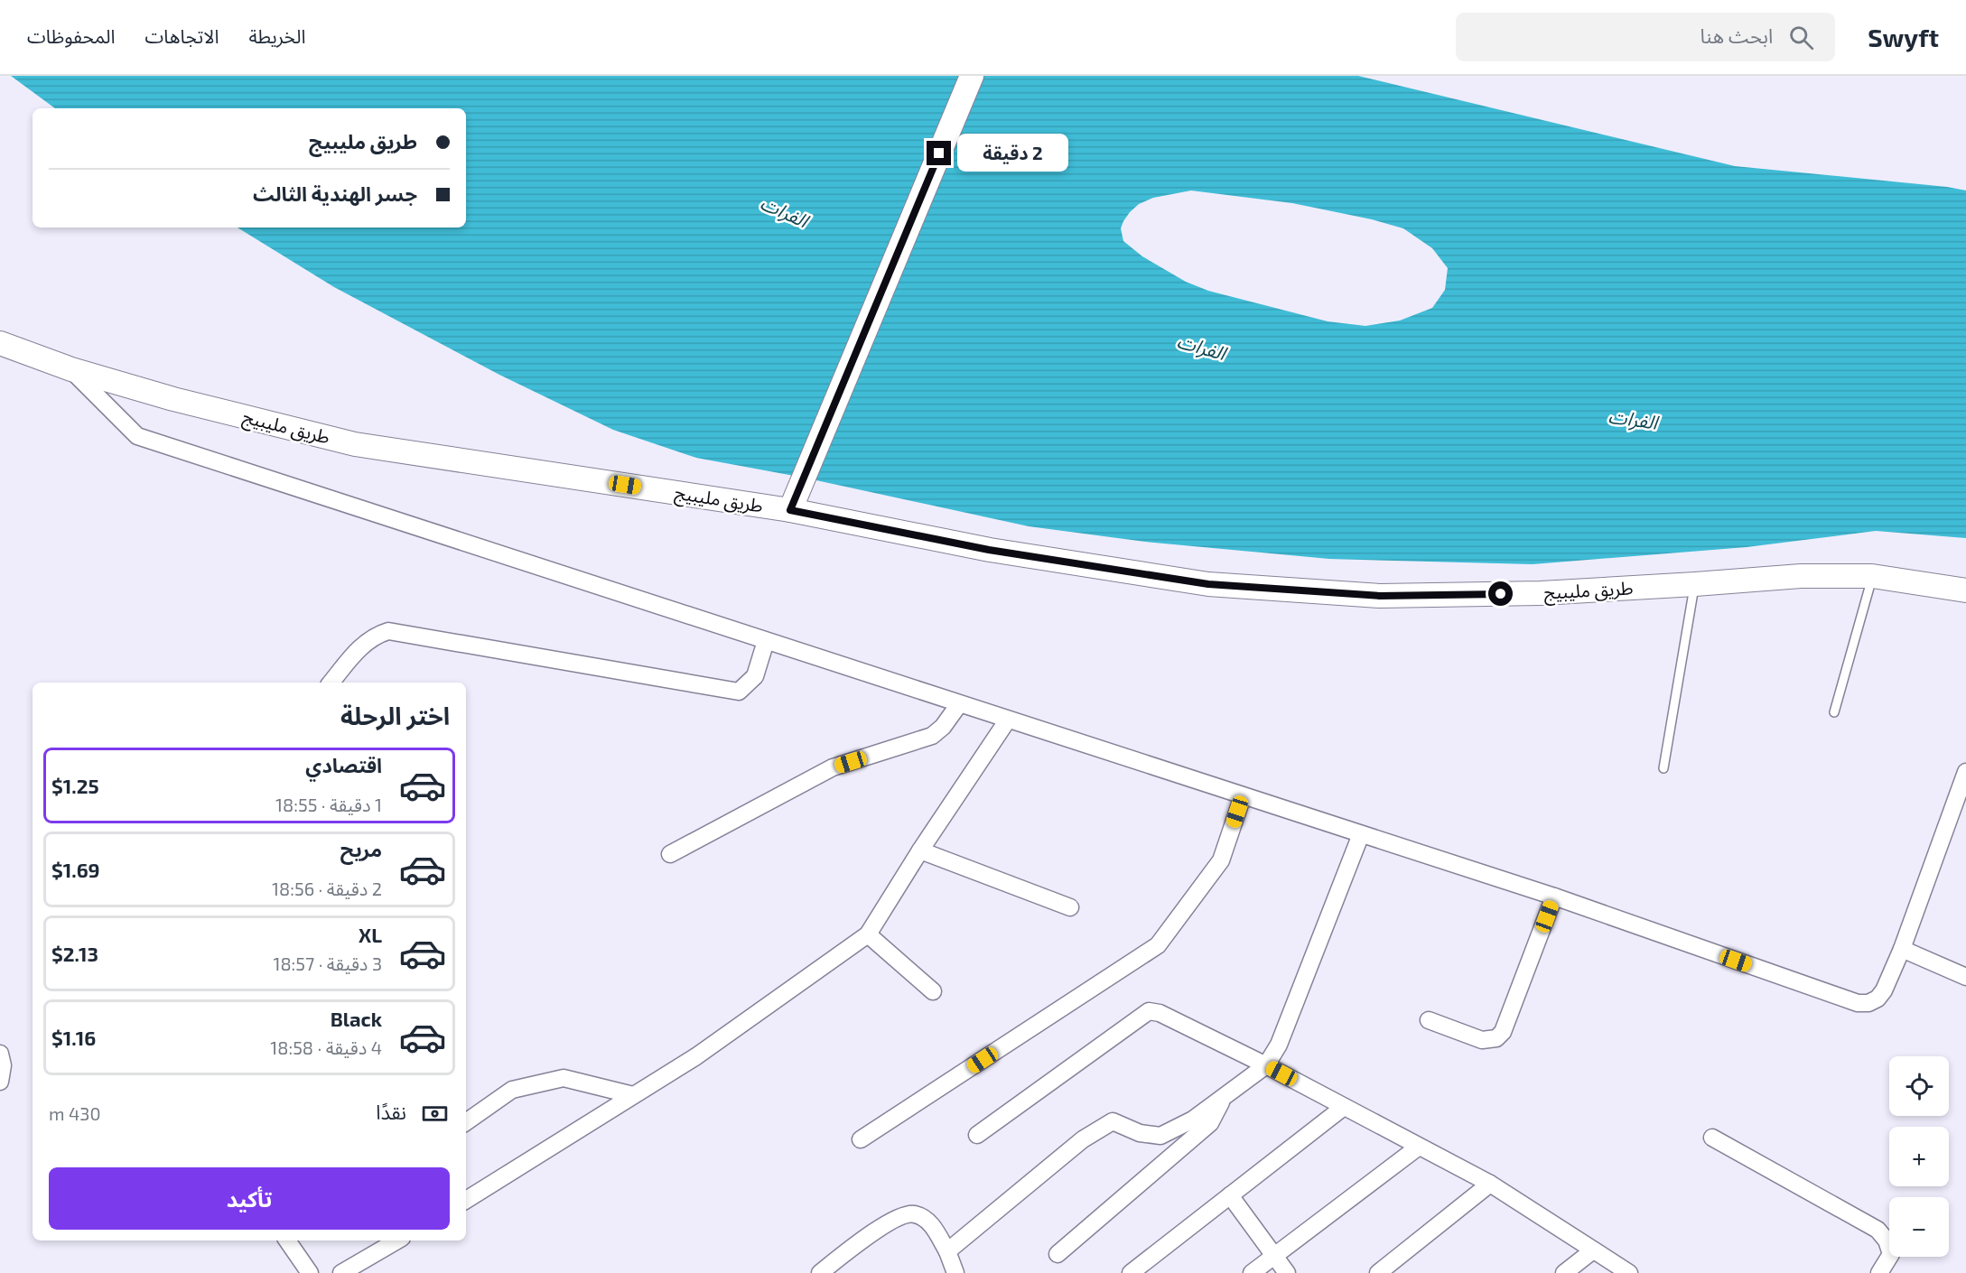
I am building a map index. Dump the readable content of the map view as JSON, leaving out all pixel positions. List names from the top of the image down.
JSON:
{
  "streets": {
    "street": ["طريق مليبيج"]
  },
  "water": ["الفرات"],
  "page": {
    "header": "Swyft",
    "search": "ابحث هنا",
    "nav": ["الخريطة", "الاتجاهات", "المحفوظات"],
    "banner": ["طريق مليبيج", "جسر الهندية الثالث"],
    "bubble": "2 دقيقة",
    "heading": "اختر الرحلة",
    "list": [
      {
        "name": "اقتصادي",
        "note": "1 دقيقة · 18:55",
        "value": "$1.25"
      },
      {
        "name": "مريح",
        "note": "2 دقيقة · 18:56",
        "value": "$1.69"
      },
      {
        "name": "XL",
        "note": "3 دقيقة · 18:57",
        "value": "$2.13"
      },
      {
        "name": "Black",
        "note": "4 دقيقة · 18:58",
        "value": "$1.16"
      }
    ],
    "map_buttons": ["+", "−"],
    "pay": ["نقدًا", "430 m"],
    "buttons": "تأكيد"
  }
}
